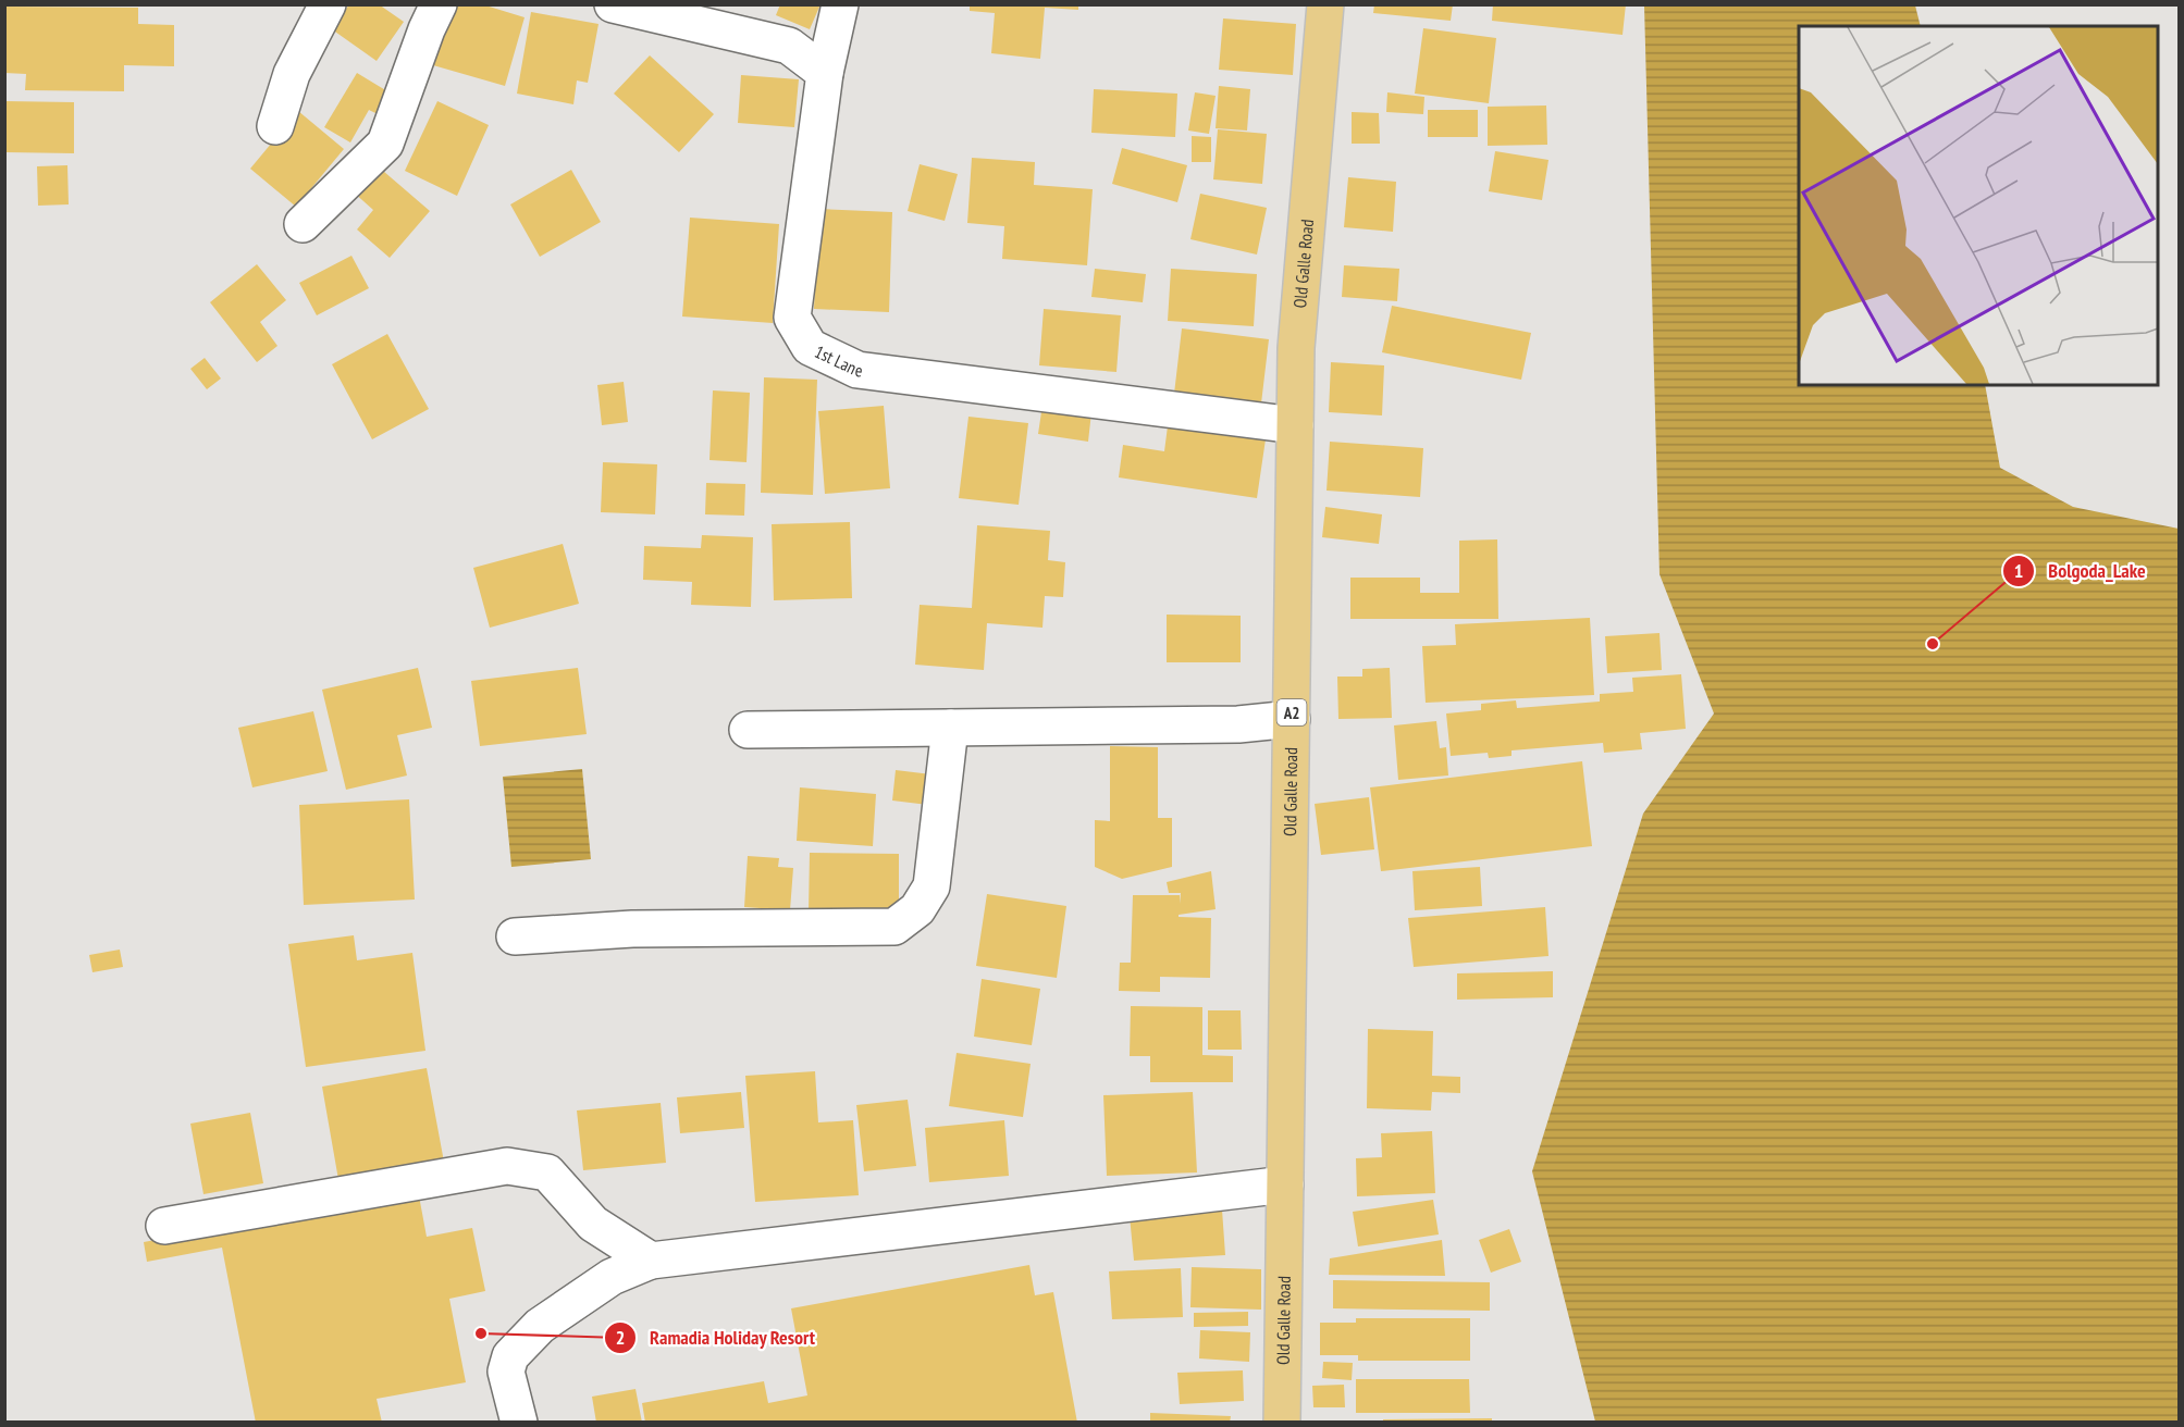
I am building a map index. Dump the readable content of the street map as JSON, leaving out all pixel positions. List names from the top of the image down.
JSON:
{
  "streets": {
    "highway": ["Old Galle Road", "A2"],
    "street": ["1st Lane"]
  },
  "crossings": [
    ["Old Galle Road", "1st Lane"]
  ],
  "places": ["Bolgoda_Lake", "Ramadia Holiday Resort"]
}
